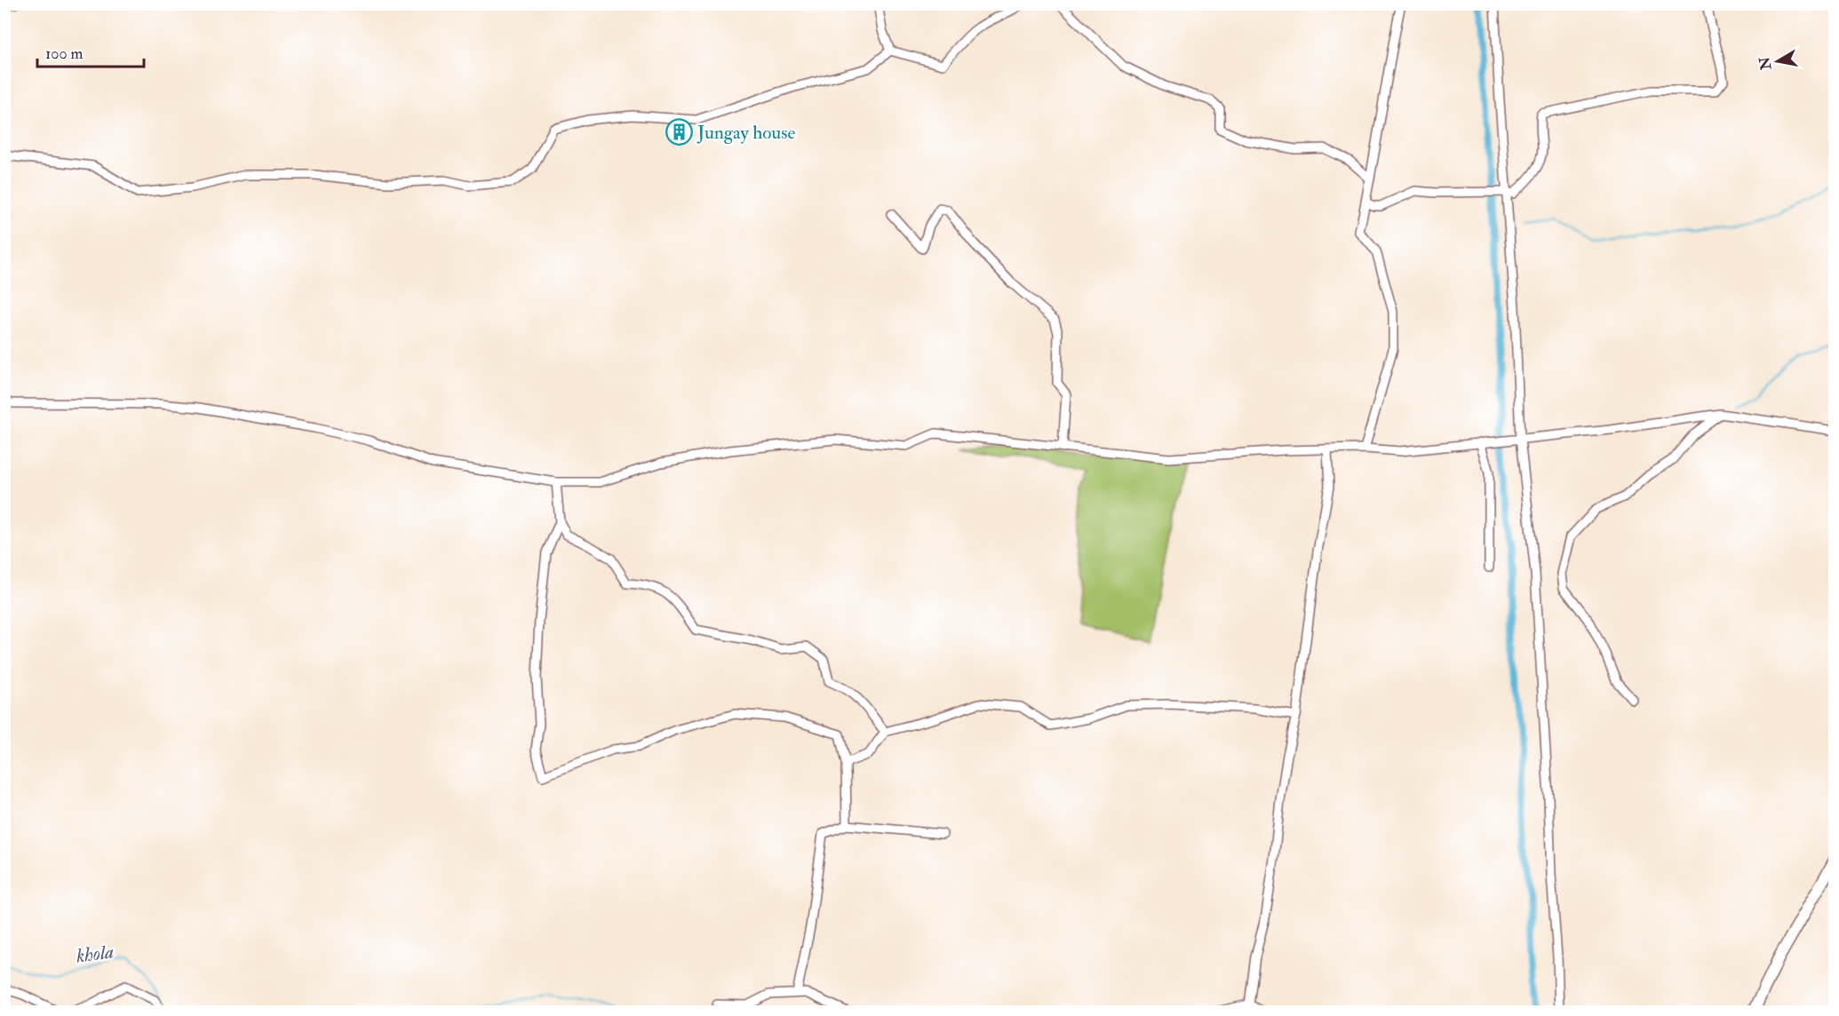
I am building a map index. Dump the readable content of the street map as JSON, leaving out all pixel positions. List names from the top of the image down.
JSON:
{
  "water": ["khola"],
  "places": {
    "building": ["Jungay house"]
  },
  "scale_bar": "100 m",
  "north": "left"
}
